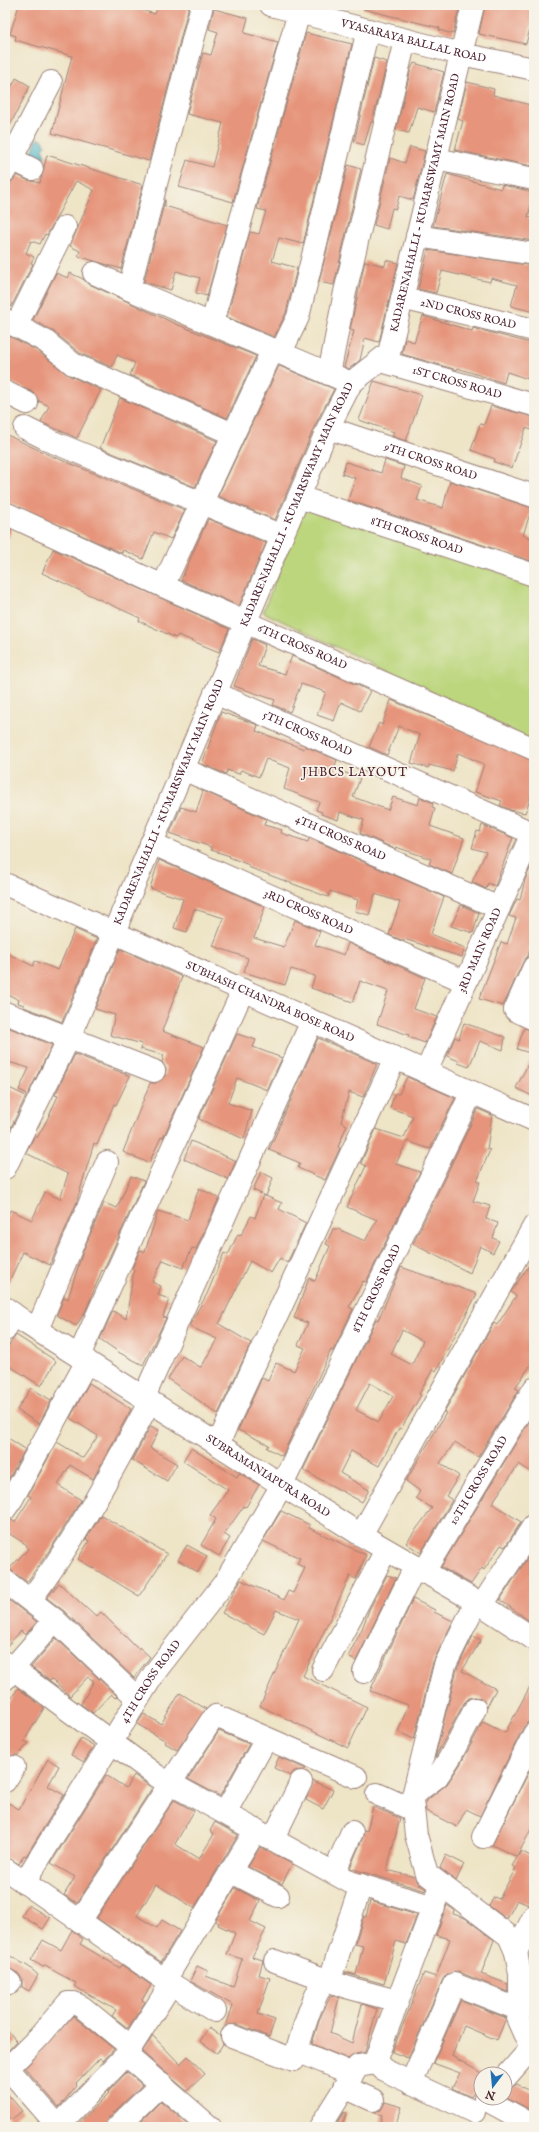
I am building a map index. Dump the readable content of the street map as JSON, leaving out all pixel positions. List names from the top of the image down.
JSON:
{
  "streets": {
    "street": [
      "VYASARAYA BALLAL ROAD",
      "KADARENAHALLI - KUMARSWAMY MAIN ROAD",
      "2ND CROSS ROAD",
      "1ST CROSS ROAD",
      "9TH CROSS ROAD",
      "8TH CROSS ROAD",
      "6TH CROSS ROAD",
      "5TH CROSS ROAD",
      "4TH CROSS ROAD",
      "3RD CROSS ROAD",
      "3RD MAIN ROAD",
      "SUBHASH CHANDRA BOSE ROAD",
      "SUBRAMANIAPURA ROAD",
      "10TH CROSS ROAD"
    ]
  },
  "crossings": [
    ["VYASARAYA BALLAL ROAD", "KADARENAHALLI - KUMARSWAMY MAIN ROAD"],
    ["KADARENAHALLI - KUMARSWAMY MAIN ROAD", "2ND CROSS ROAD"],
    ["KADARENAHALLI - KUMARSWAMY MAIN ROAD", "1ST CROSS ROAD"],
    ["KADARENAHALLI - KUMARSWAMY MAIN ROAD", "9TH CROSS ROAD"],
    ["KADARENAHALLI - KUMARSWAMY MAIN ROAD", "8TH CROSS ROAD"],
    ["KADARENAHALLI - KUMARSWAMY MAIN ROAD", "6TH CROSS ROAD"],
    ["KADARENAHALLI - KUMARSWAMY MAIN ROAD", "5TH CROSS ROAD"],
    ["KADARENAHALLI - KUMARSWAMY MAIN ROAD", "4TH CROSS ROAD"],
    ["KADARENAHALLI - KUMARSWAMY MAIN ROAD", "3RD CROSS ROAD"],
    ["KADARENAHALLI - KUMARSWAMY MAIN ROAD", "SUBHASH CHANDRA BOSE ROAD"],
    ["8TH CROSS ROAD", "4TH CROSS ROAD"],
    ["8TH CROSS ROAD", "SUBHASH CHANDRA BOSE ROAD"],
    ["8TH CROSS ROAD", "SUBRAMANIAPURA ROAD"],
    ["5TH CROSS ROAD", "3RD MAIN ROAD"],
    ["4TH CROSS ROAD", "3RD MAIN ROAD"],
    ["4TH CROSS ROAD", "SUBRAMANIAPURA ROAD"],
    ["3RD CROSS ROAD", "3RD MAIN ROAD"],
    ["3RD MAIN ROAD", "SUBHASH CHANDRA BOSE ROAD"],
    ["SUBRAMANIAPURA ROAD", "10TH CROSS ROAD"]
  ],
  "districts": ["JHBCS LAYOUT"],
  "north": "bottom"
}
